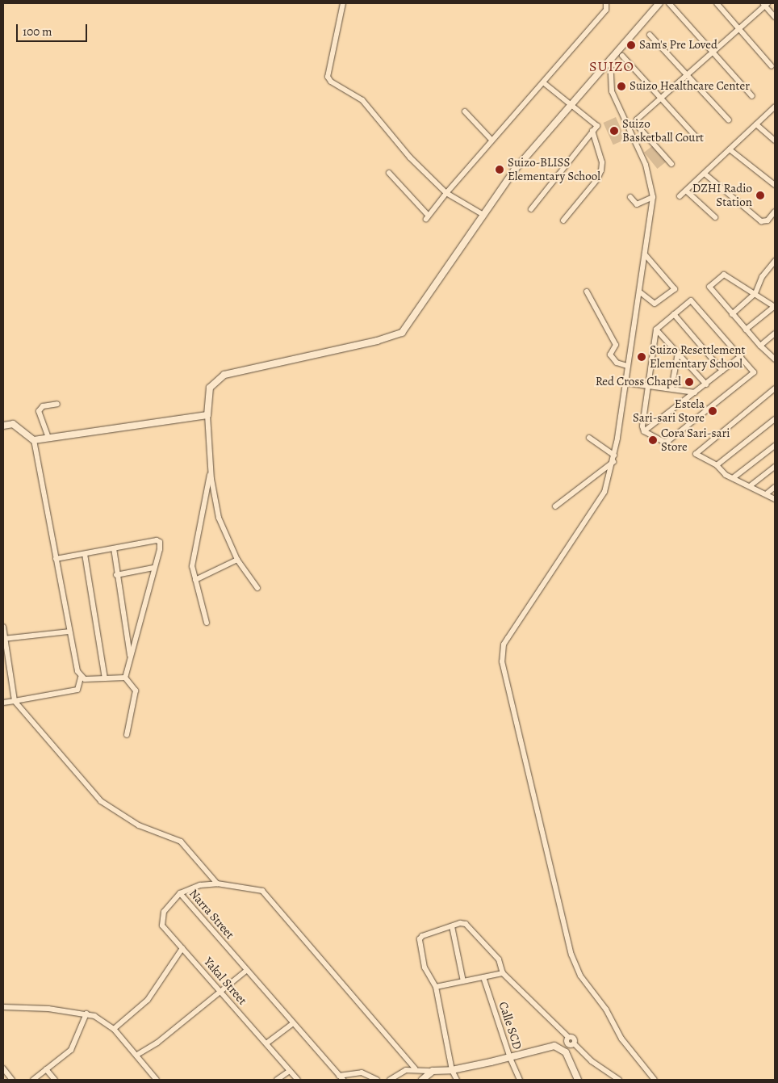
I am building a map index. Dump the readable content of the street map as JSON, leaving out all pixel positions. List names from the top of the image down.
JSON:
{
  "streets": {
    "street": ["Narra Street", "Yakal Street", "Calle SCD"]
  },
  "crossings": [
    ["Narra Street", "Yakal Street"]
  ],
  "districts": ["SUIZO"],
  "places": [
    "Sam's Pre Loved",
    "Suizo Healthcare Center",
    "Suizo Basketball Court",
    "Suizo-BLISS Elementary School",
    "DZHI Radio Station",
    "Suizo Resettlement Elementary School",
    "Red Cross Chapel",
    "Estela Sari-sari Store",
    "Cora Sari-sari Store"
  ],
  "scale_bar": "100 m"
}
